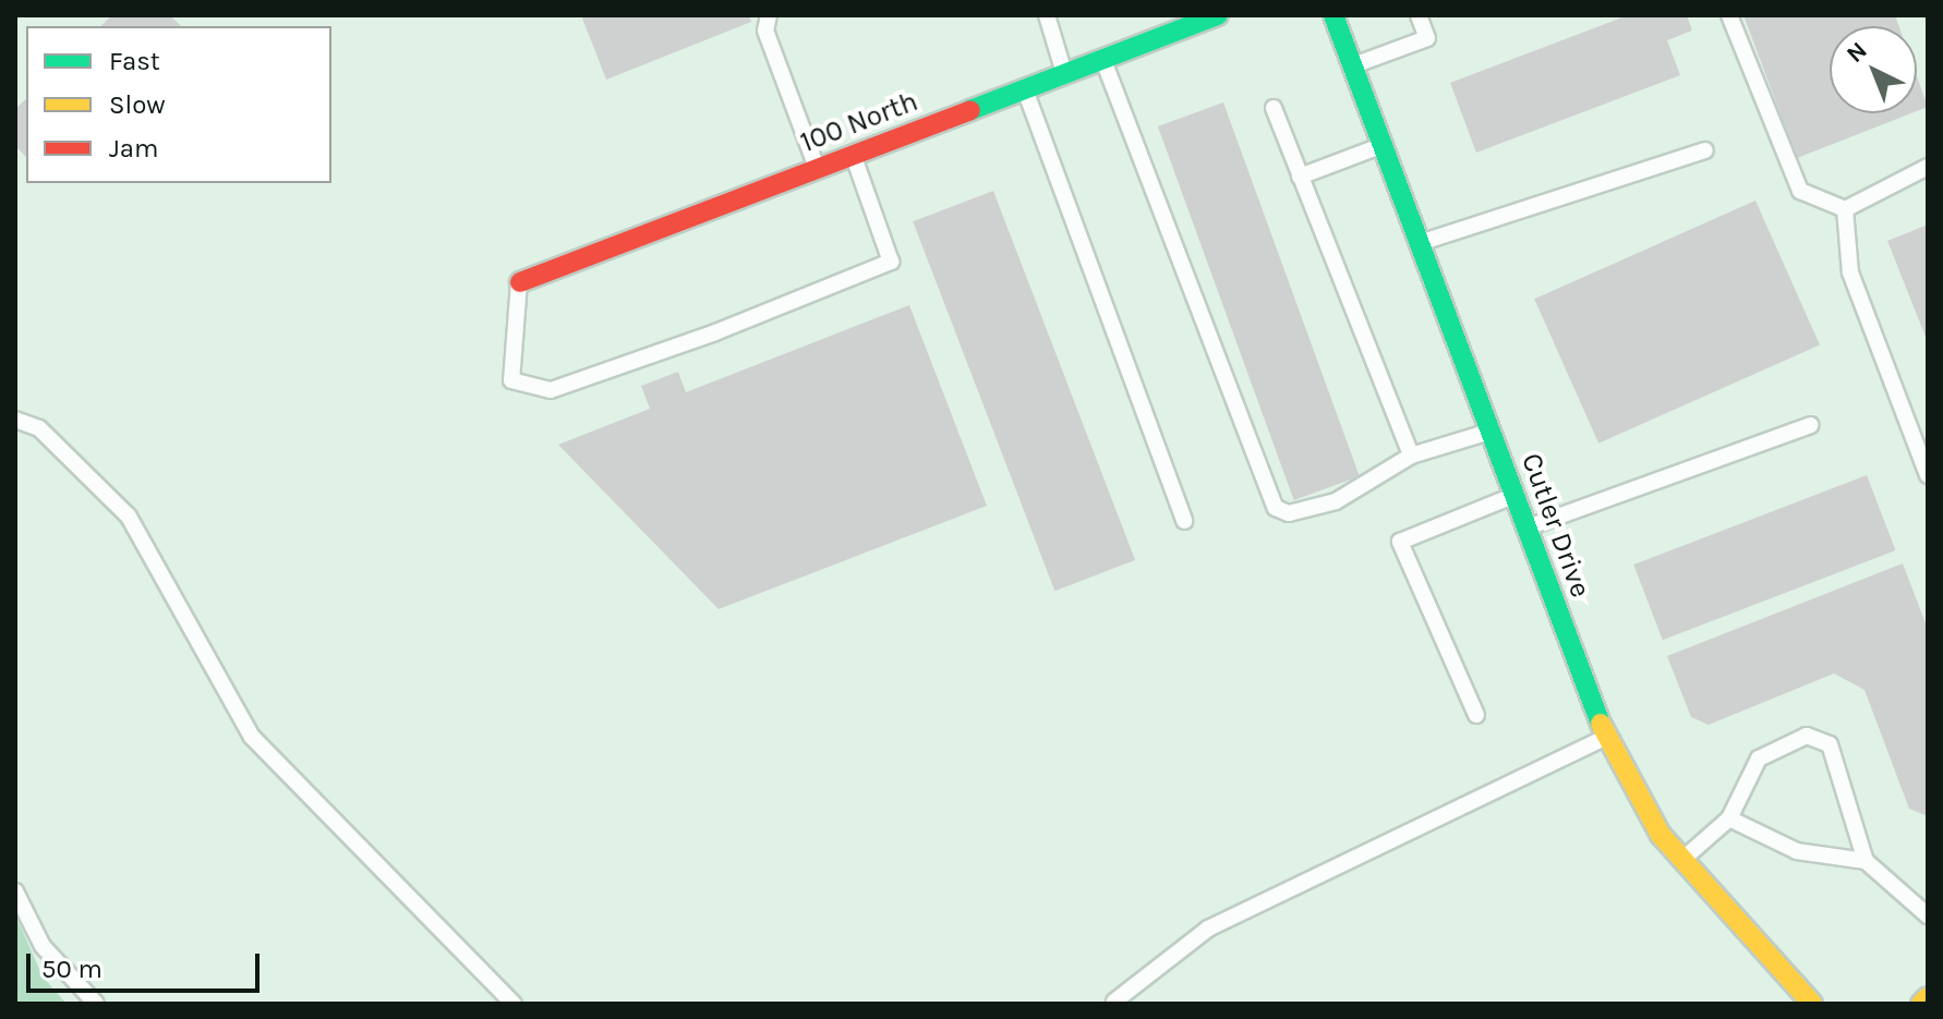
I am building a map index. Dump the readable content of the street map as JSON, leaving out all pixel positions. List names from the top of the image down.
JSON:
{
  "streets": {
    "street": ["100 North", "Cutler Drive"]
  },
  "legend": ["Fast", "Slow", "Jam"],
  "scale_bar": "50 m",
  "north": "top left"
}
